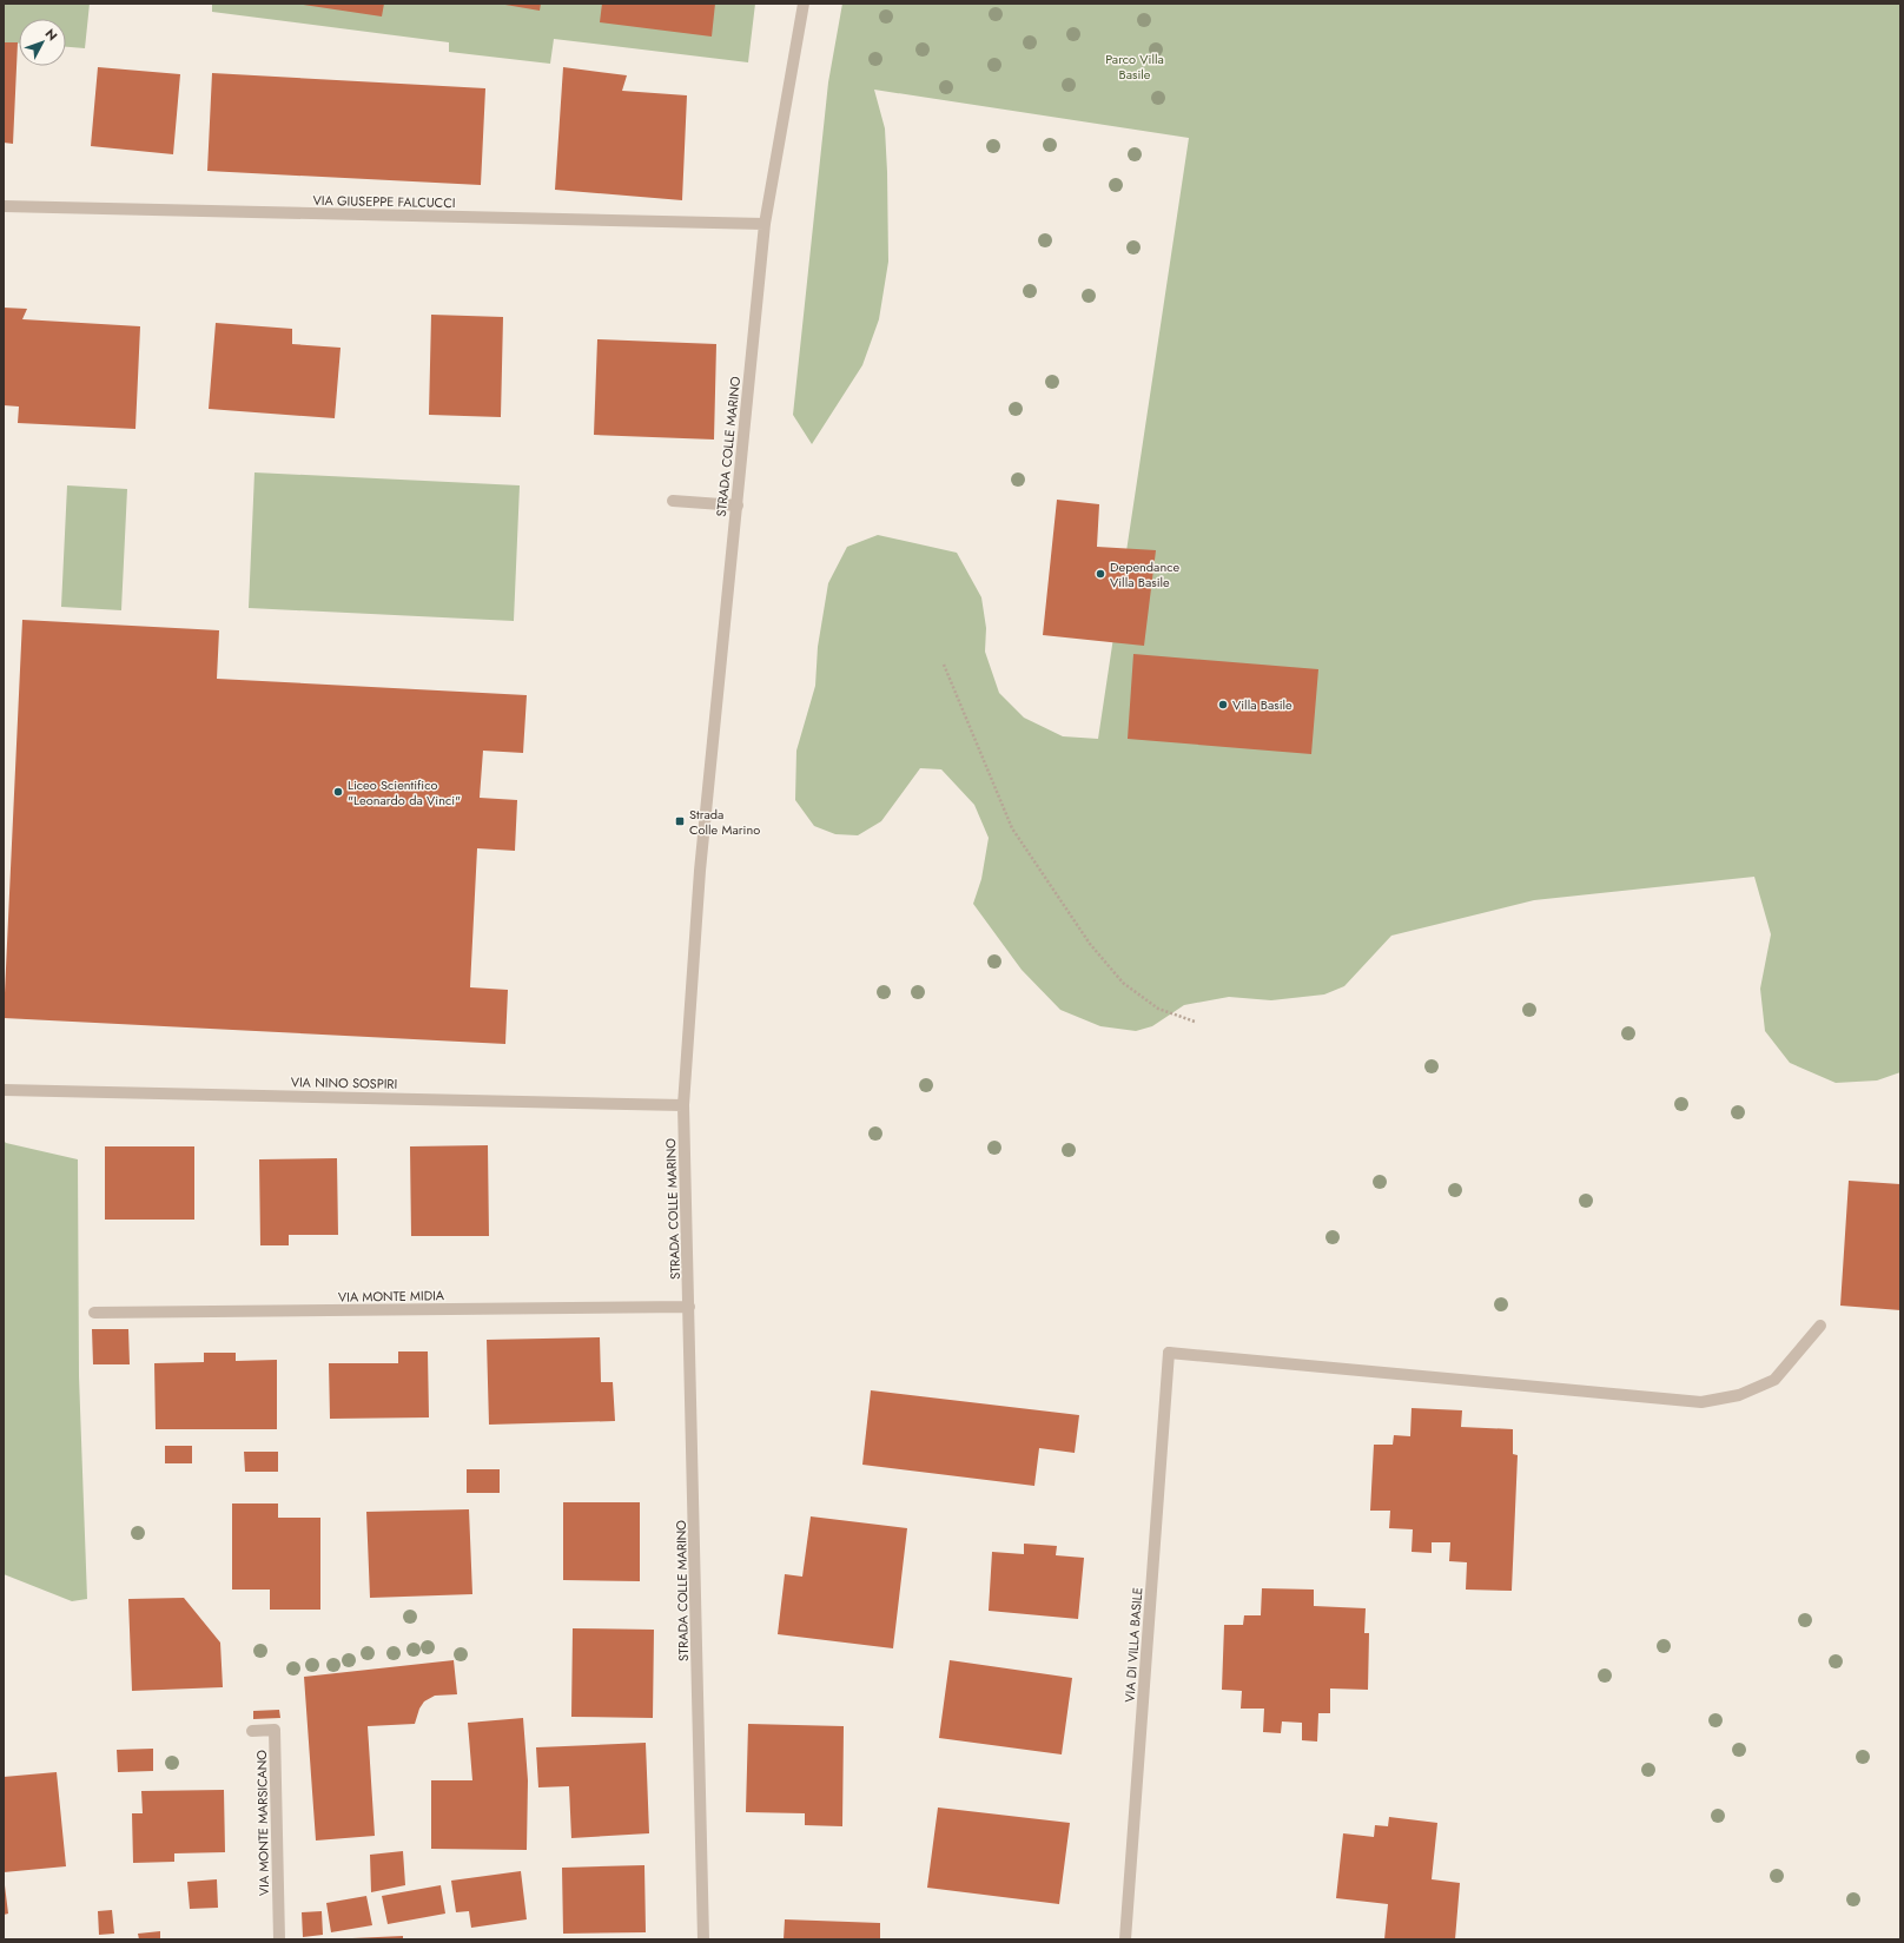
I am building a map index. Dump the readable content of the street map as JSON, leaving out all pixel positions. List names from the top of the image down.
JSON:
{
  "streets": {
    "street": [
      "VIA GIUSEPPE FALCUCCI",
      "STRADA COLLE MARINO",
      "VIA NINO SOSPIRI",
      "VIA MONTE MIDIA",
      "VIA DI VILLA BASILE",
      "VIA MONTE MARSICANO"
    ]
  },
  "crossings": [
    ["VIA GIUSEPPE FALCUCCI", "STRADA COLLE MARINO"],
    ["STRADA COLLE MARINO", "VIA NINO SOSPIRI"],
    ["STRADA COLLE MARINO", "VIA MONTE MIDIA"]
  ],
  "parks": ["Parco Villa Basile"],
  "places": {
    "other": ["Dependance Villa Basile", "Villa Basile", "Liceo Scientifico \"Leonardo da Vinci\""],
    "transit": ["Strada Colle Marino"]
  },
  "north": "top right"
}
